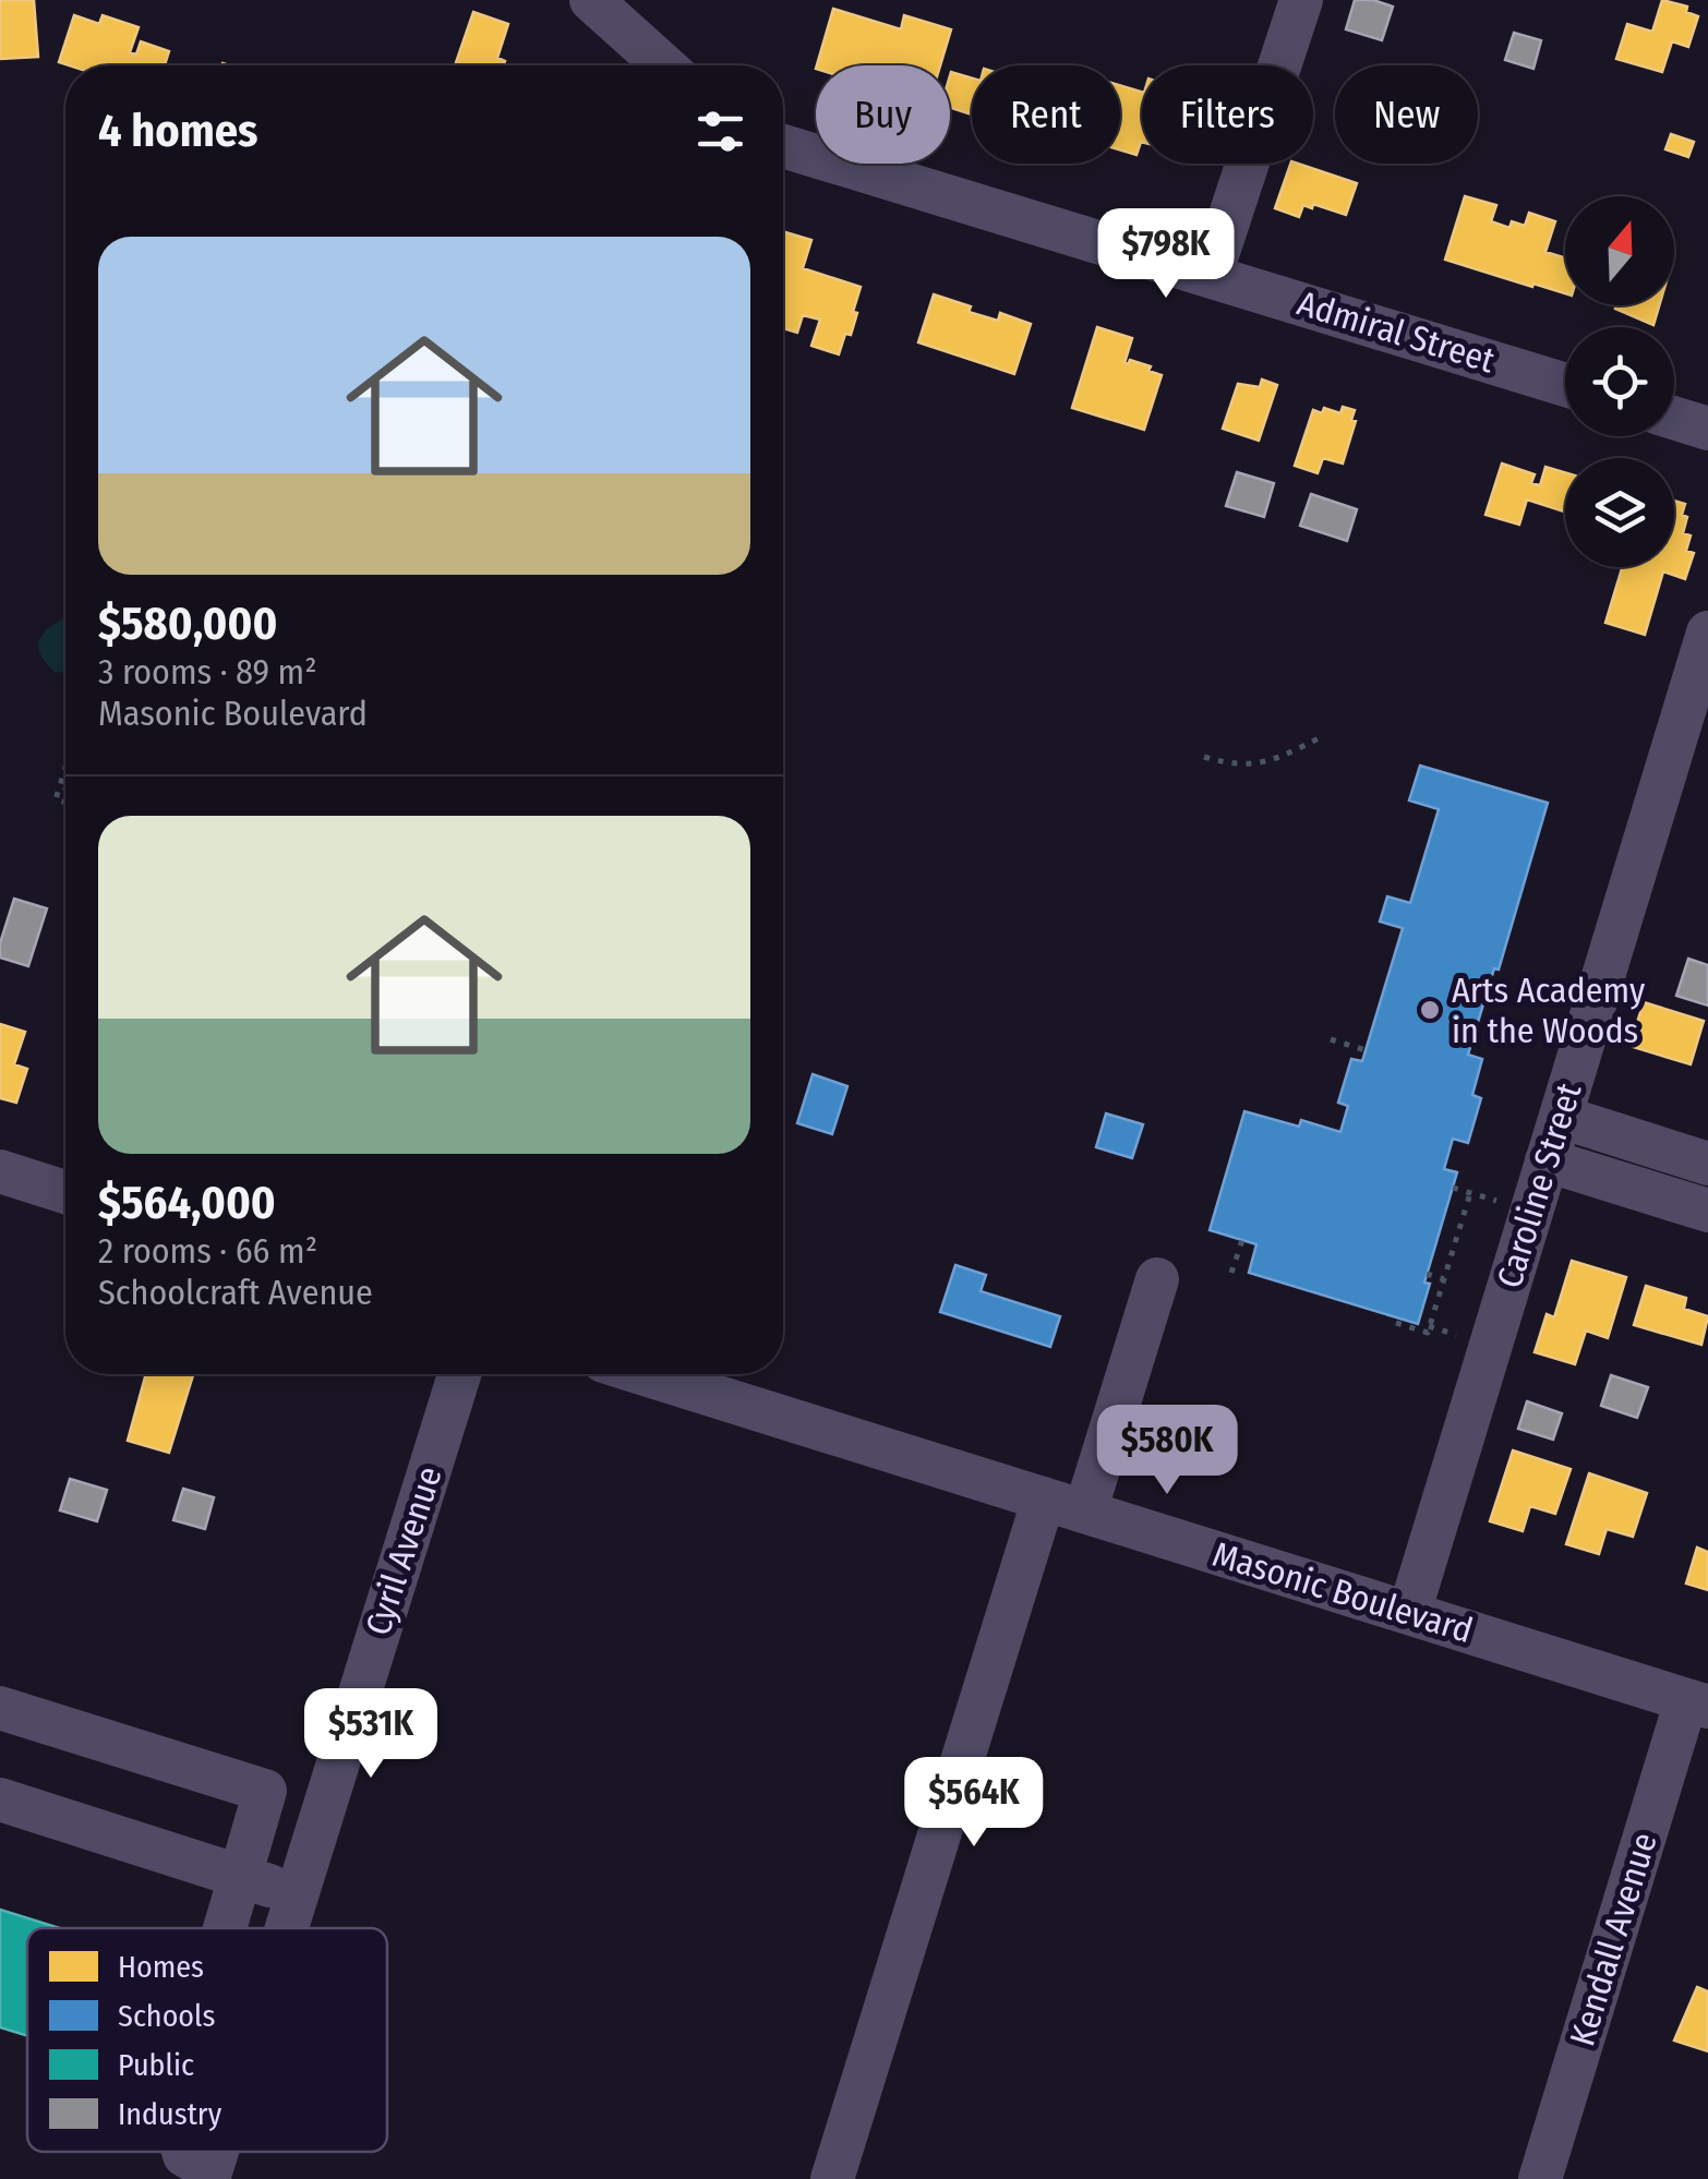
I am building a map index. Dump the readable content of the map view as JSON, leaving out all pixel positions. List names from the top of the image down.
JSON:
{
  "streets": {
    "street": [
      "Admiral Street",
      "Caroline Street",
      "Cyril Avenue",
      "Masonic Boulevard",
      "Kendall Avenue"
    ]
  },
  "crossings": [
    ["Caroline Street", "Masonic Boulevard"],
    ["Masonic Boulevard", "Kendall Avenue"]
  ],
  "places": ["Arts Academy in the Woods"],
  "legend": [
    "Homes",
    "Schools",
    "Public",
    "Industry"
  ],
  "north": "top",
  "page": {
    "chip": [
      "Buy",
      "Rent",
      "Filters",
      "New"
    ],
    "heading": "4 homes",
    "list": [
      {
        "name": "$580,000",
        "note": "3 rooms · 89 m² · Masonic Boulevard"
      },
      {
        "name": "$564,000",
        "note": "2 rooms · 66 m² · Schoolcraft Avenue"
      }
    ],
    "price": [
      "$798K",
      "$580K",
      "$531K",
      "$564K"
    ]
  }
}
